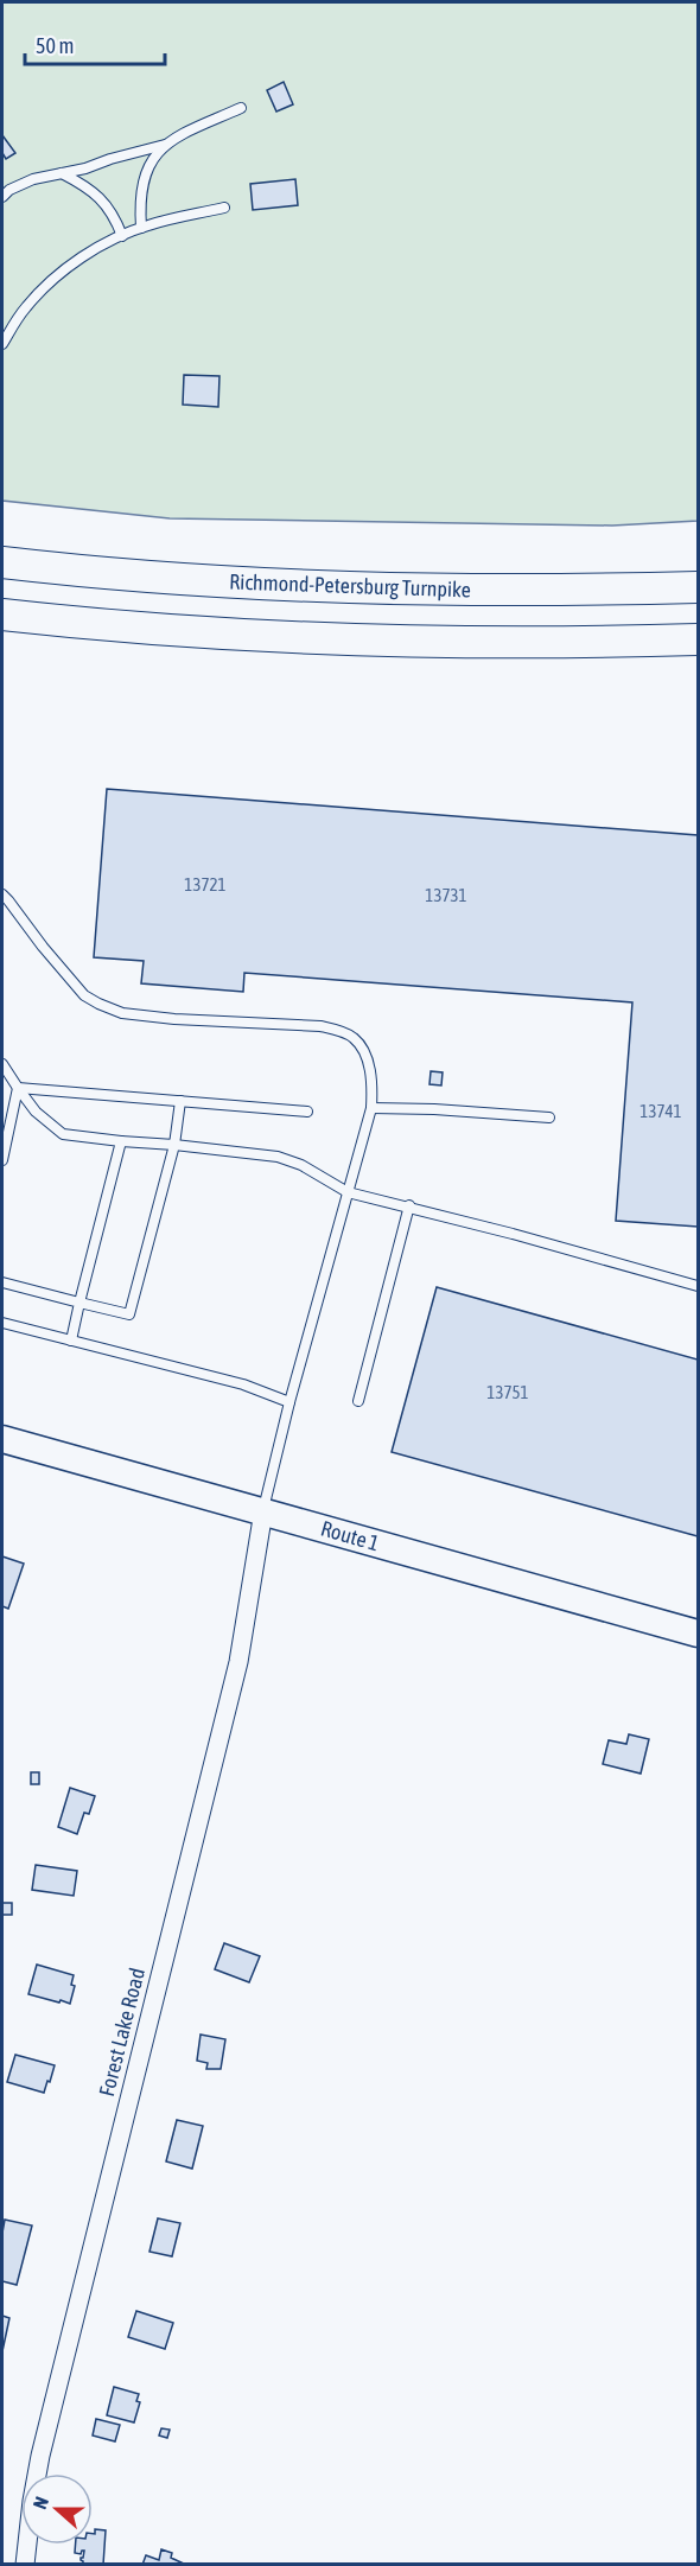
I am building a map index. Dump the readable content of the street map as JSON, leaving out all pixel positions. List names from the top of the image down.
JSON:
{
  "streets": {
    "highway": ["Richmond-Petersburg Turnpike"],
    "main road": ["Route 1"],
    "street": ["Forest Lake Road"]
  },
  "crossings": [
    ["Route 1", "Forest Lake Road"]
  ],
  "house_numbers": [
    "13721",
    "13731",
    "13741",
    "13751"
  ],
  "scale_bar": "50 m",
  "north": "left"
}
